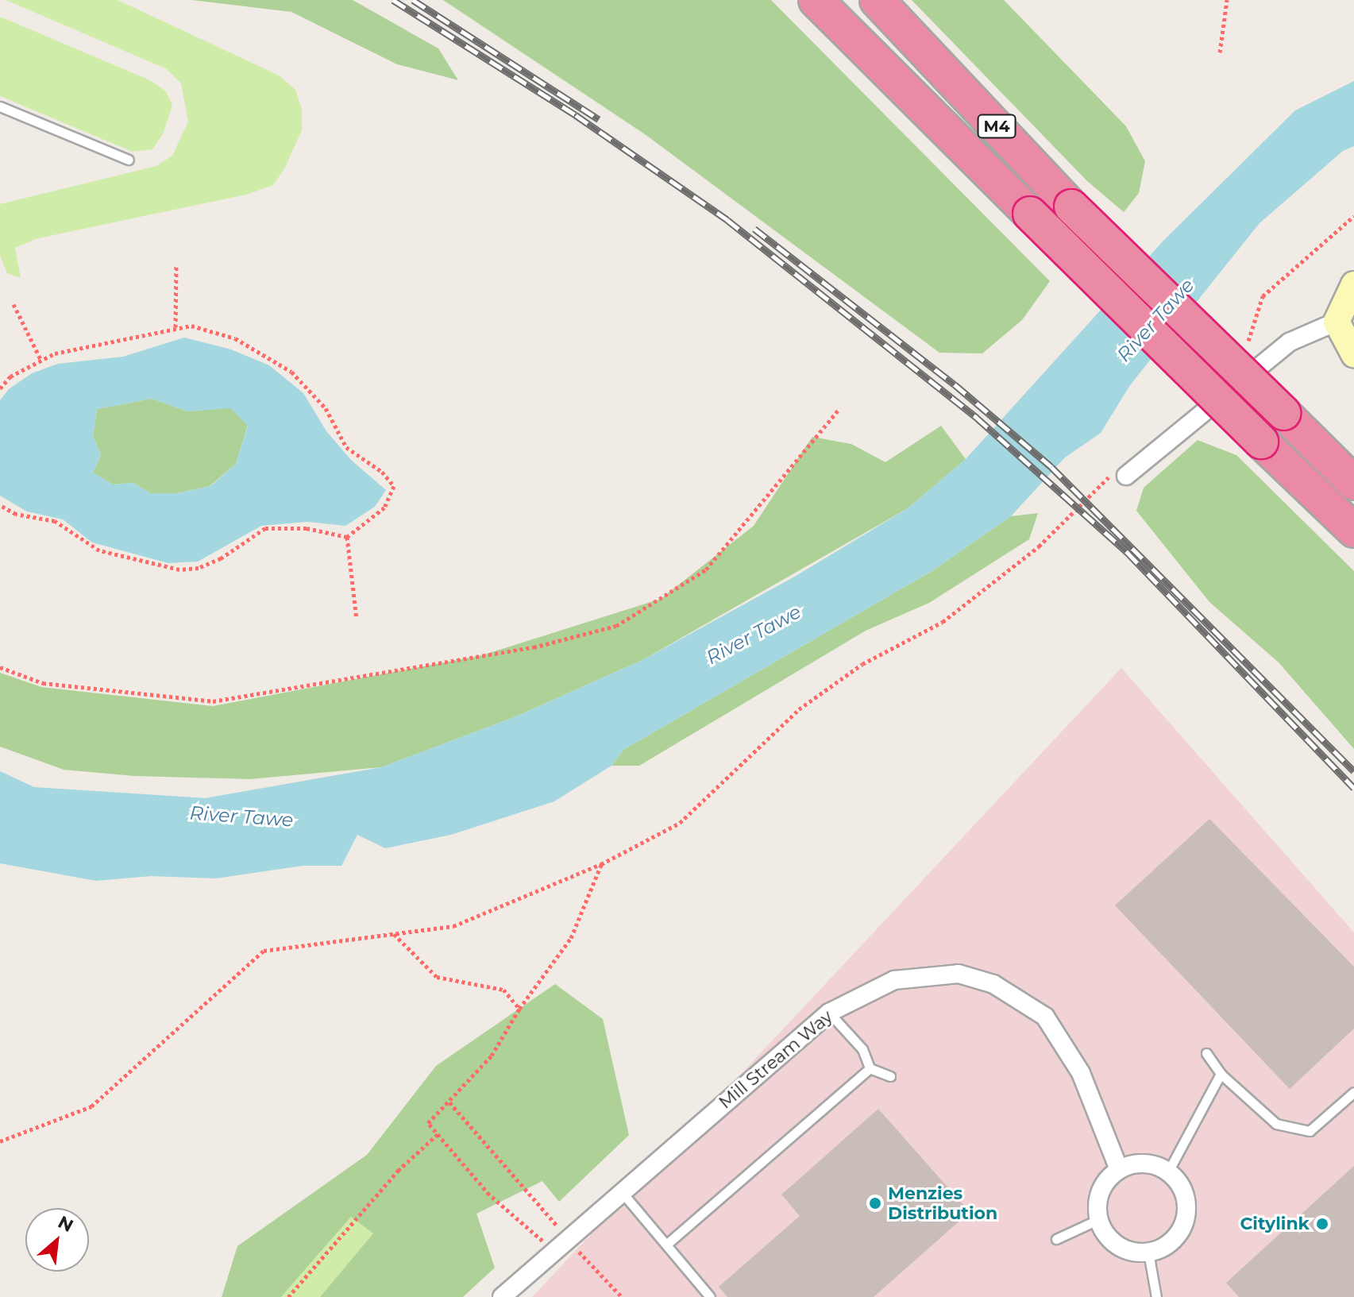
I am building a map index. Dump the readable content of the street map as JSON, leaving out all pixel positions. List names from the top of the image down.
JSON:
{
  "streets": {
    "highway": ["M4"],
    "street": ["Mill Stream Way"]
  },
  "water": ["River Tawe"],
  "places": ["Menzies Distribution", "Citylink"],
  "north": "top right"
}
